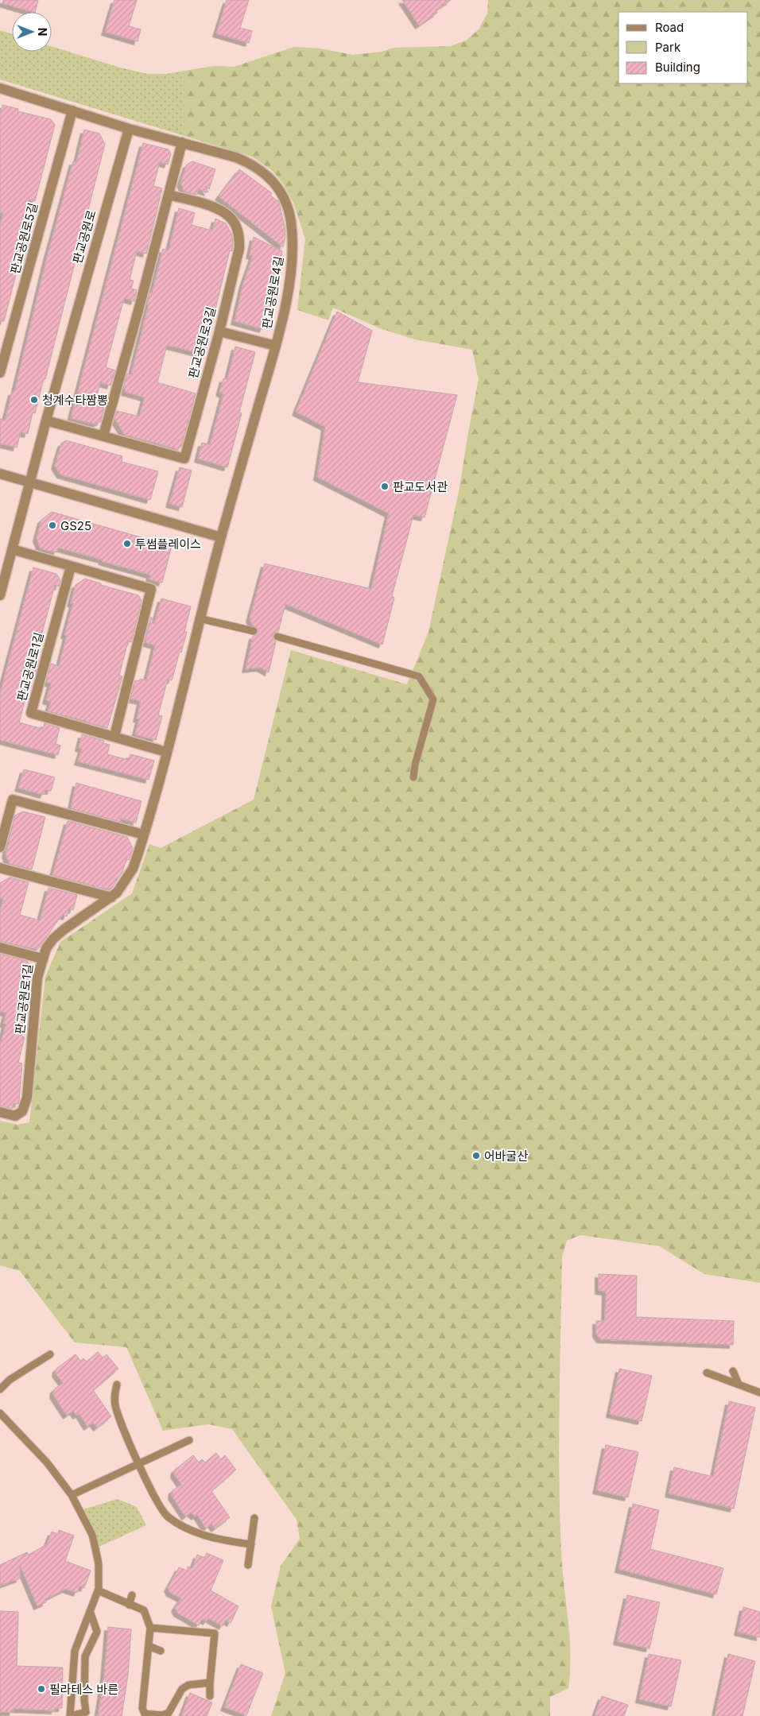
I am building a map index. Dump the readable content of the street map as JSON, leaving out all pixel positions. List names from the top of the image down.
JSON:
{
  "streets": {
    "street": [
      "판교공원로",
      "판교공원로5길",
      "판교공원로4길",
      "판교공원로3길",
      "판교공원로1길"
    ]
  },
  "crossings": [
    ["판교공원로", "판교공원로4길"],
    ["판교공원로", "판교공원로3길"],
    ["판교공원로4길", "판교공원로1길"]
  ],
  "places": [
    "청계수타짬뽕",
    "판교도서관",
    "GS25",
    "투썸플레이스",
    "어바굴산",
    "필라테스 바른"
  ],
  "legend": ["Road", "Park", "Building"],
  "north": "right"
}
